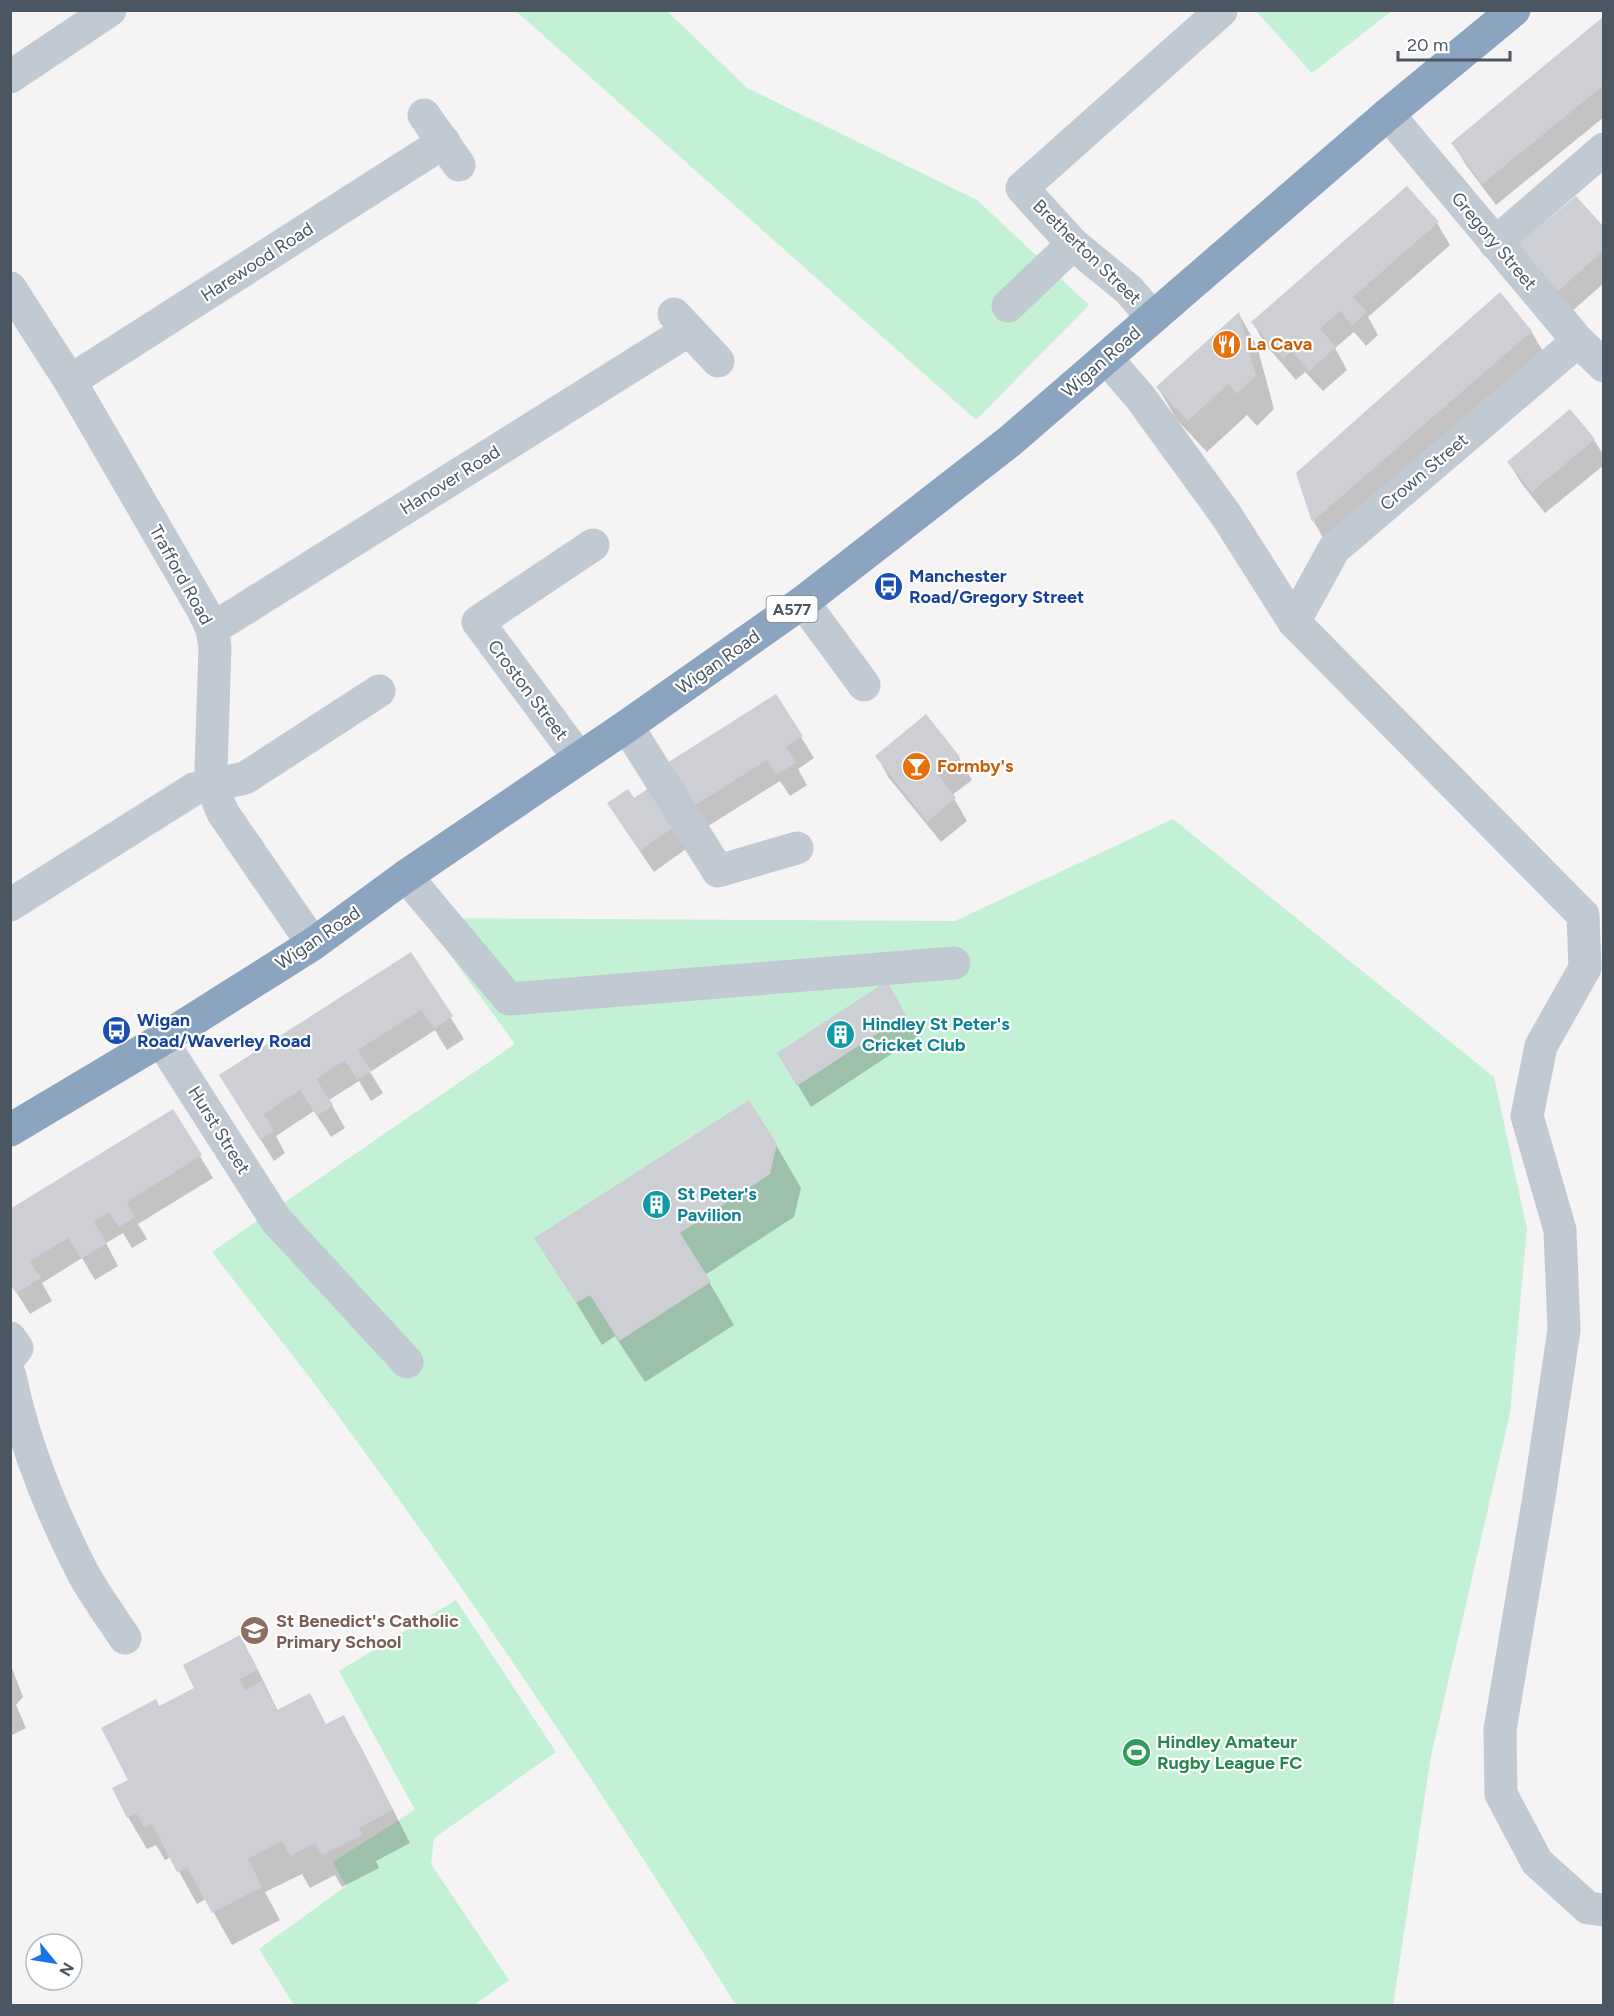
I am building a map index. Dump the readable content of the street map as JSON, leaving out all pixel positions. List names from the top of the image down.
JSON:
{
  "streets": {
    "highway": ["Wigan Road", "A577"],
    "street": [
      "Gregory Street",
      "Bretherton Street",
      "Harewood Road",
      "Crown Street",
      "Hanover Road",
      "Trafford Road",
      "Croston Street",
      "Hurst Street"
    ]
  },
  "crossings": [
    ["Gregory Street", "Wigan Road"],
    ["Gregory Street", "Crown Street"],
    ["Bretherton Street", "Wigan Road"],
    ["Harewood Road", "Trafford Road"],
    ["Wigan Road", "Trafford Road"],
    ["Wigan Road", "Croston Street"],
    ["Wigan Road", "Hurst Street"],
    ["Hanover Road", "Trafford Road"]
  ],
  "places": {
    "restaurant": ["La Cava"],
    "bus stop": ["Manchester Road/Gregory Street", "Wigan Road/Waverley Road"],
    "bar": ["Formby's"],
    "building": ["Hindley St Peter's Cricket Club", "St Peter's Pavilion"],
    "school or university": ["St Benedict's Catholic Primary School"],
    "sports": ["Hindley Amateur Rugby League FC"]
  },
  "scale_bar": "20 m",
  "north": "bottom right"
}
